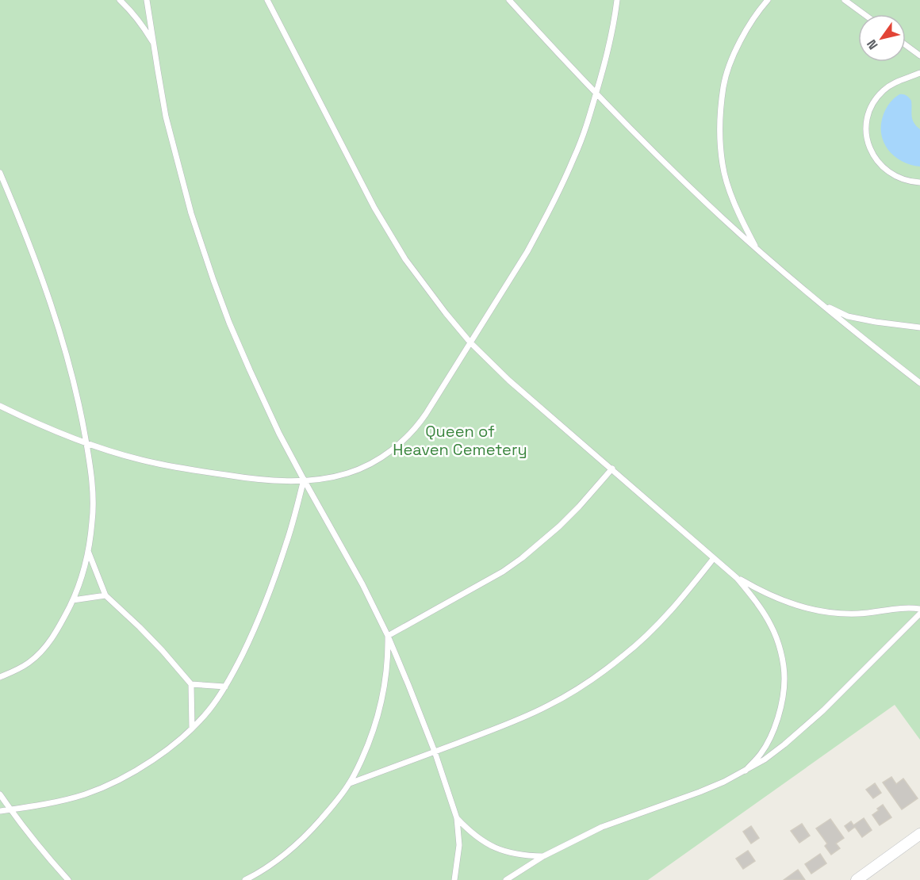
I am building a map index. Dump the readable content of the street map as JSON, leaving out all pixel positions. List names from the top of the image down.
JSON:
{
  "parks": ["Queen of Heaven Cemetery"],
  "north": "bottom left"
}
